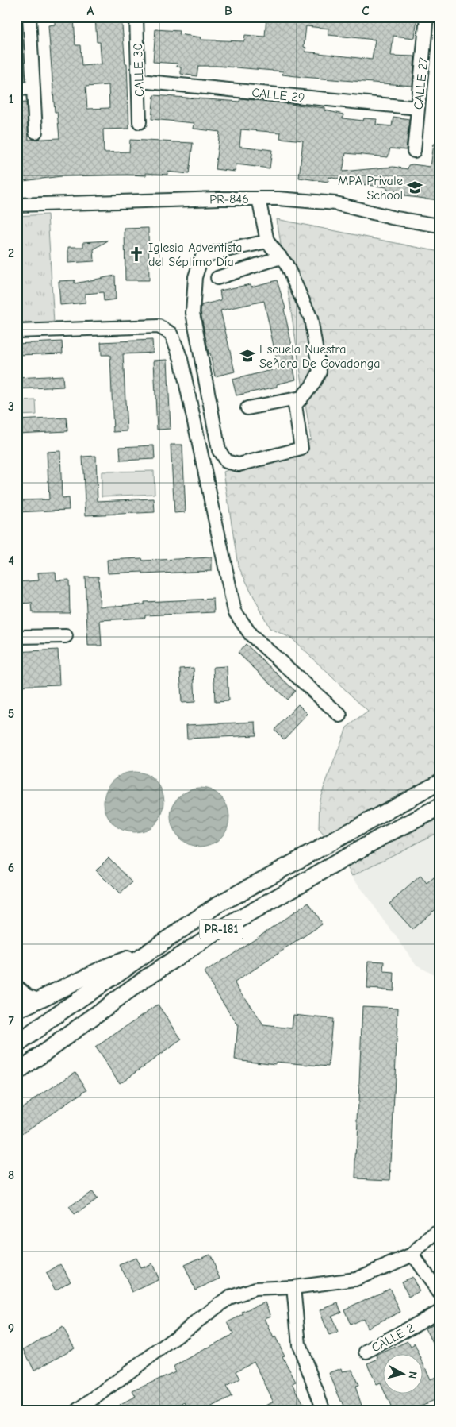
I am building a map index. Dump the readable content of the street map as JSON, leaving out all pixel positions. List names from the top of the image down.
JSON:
{
  "streets": {
    "main road": ["PR-181"],
    "street": [
      "CALLE 30",
      "CALLE 27",
      "CALLE 29",
      "PR-846",
      "CALLE 2"
    ]
  },
  "crossings": [
    ["CALLE 30", "CALLE 29"],
    ["CALLE 27", "CALLE 29"]
  ],
  "places": {
    "school or university": ["MPA Private School", "Escuela Nuestra Señora De Covadonga"],
    "church": ["Iglesia Adventista del Séptimo Día"]
  },
  "north": "right",
  "grid": {
    "columns": ["A", "B", "C"],
    "rows": [
      "1",
      "2",
      "3",
      "4",
      "5",
      "6",
      "7",
      "8",
      "9"
    ]
  }
}
